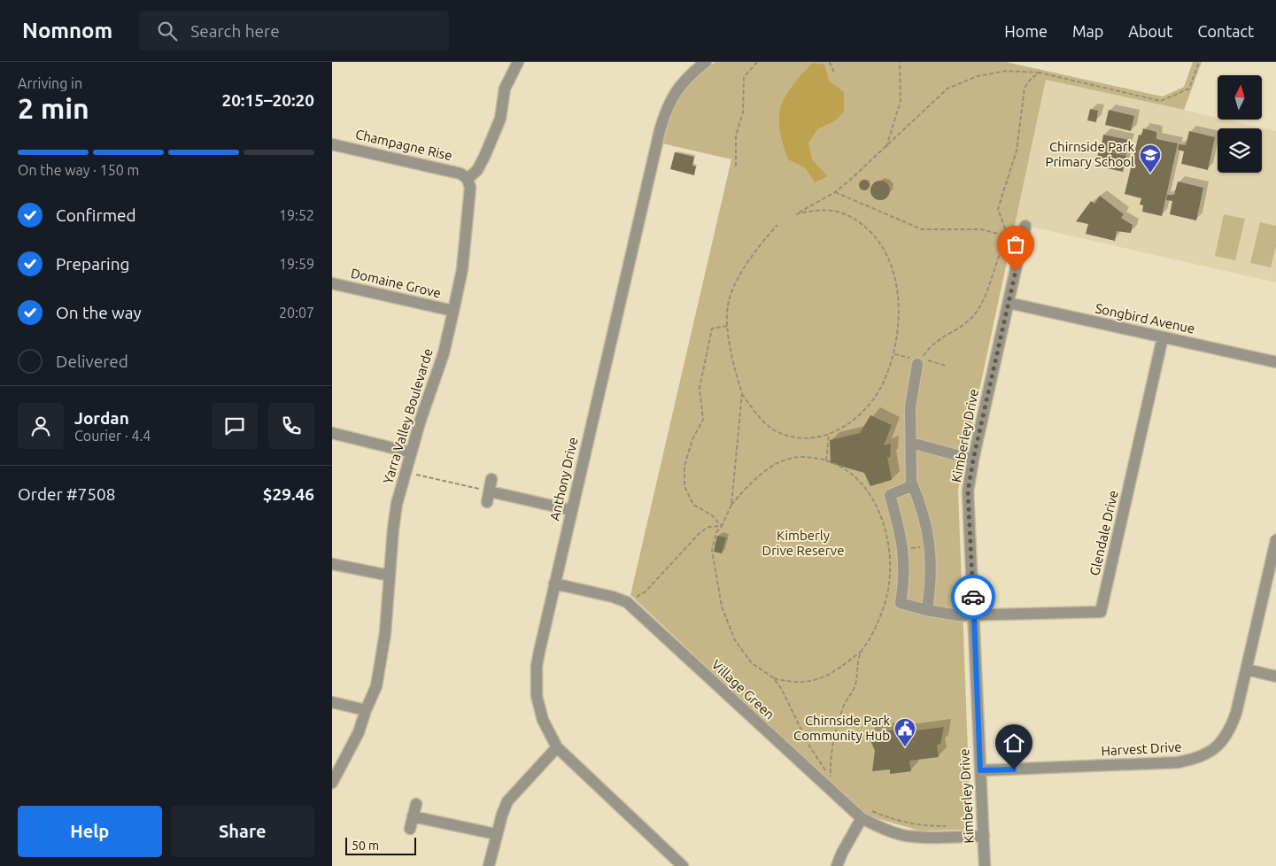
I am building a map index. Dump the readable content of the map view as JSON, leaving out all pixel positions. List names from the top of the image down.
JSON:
{
  "streets": {
    "street": [
      "Champagne Rise",
      "Domaine Grove",
      "Songbird Avenue",
      "Yarra Valley Boulevarde",
      "Kimberley Drive",
      "Anthony Drive",
      "Glendale Drive",
      "Village Green",
      "Harvest Drive"
    ]
  },
  "crossings": [
    ["Champagne Rise", "Yarra Valley Boulevarde"],
    ["Domaine Grove", "Yarra Valley Boulevarde"],
    ["Songbird Avenue", "Kimberley Drive"],
    ["Songbird Avenue", "Glendale Drive"],
    ["Kimberley Drive", "Glendale Drive"],
    ["Kimberley Drive", "Village Green"],
    ["Kimberley Drive", "Harvest Drive"],
    ["Anthony Drive", "Village Green"]
  ],
  "parks": ["Kimberly Drive Reserve"],
  "places": {
    "school or university": ["Chirnside Park Primary School"],
    "public building": ["Chirnside Park Community Hub"]
  },
  "scale_bar": "50 m",
  "north": "top",
  "page": {
    "header": "Nomnom",
    "search": "Search here",
    "nav": [
      "Home",
      "Map",
      "About",
      "Contact"
    ],
    "heading": ["2 min", "Arriving in", "20:15–20:20"],
    "panel": [
      "Jordan",
      "Courier · 4.4",
      "Order #7508",
      "$29.46"
    ],
    "bar": "On the way · 150 m",
    "list": [
      ["Confirmed", "19:52"],
      ["Preparing", "19:59"],
      ["On the way", "20:07"],
      "Delivered"
    ],
    "buttons": ["Help", "Share"],
    "scale": "50 m"
  }
}
